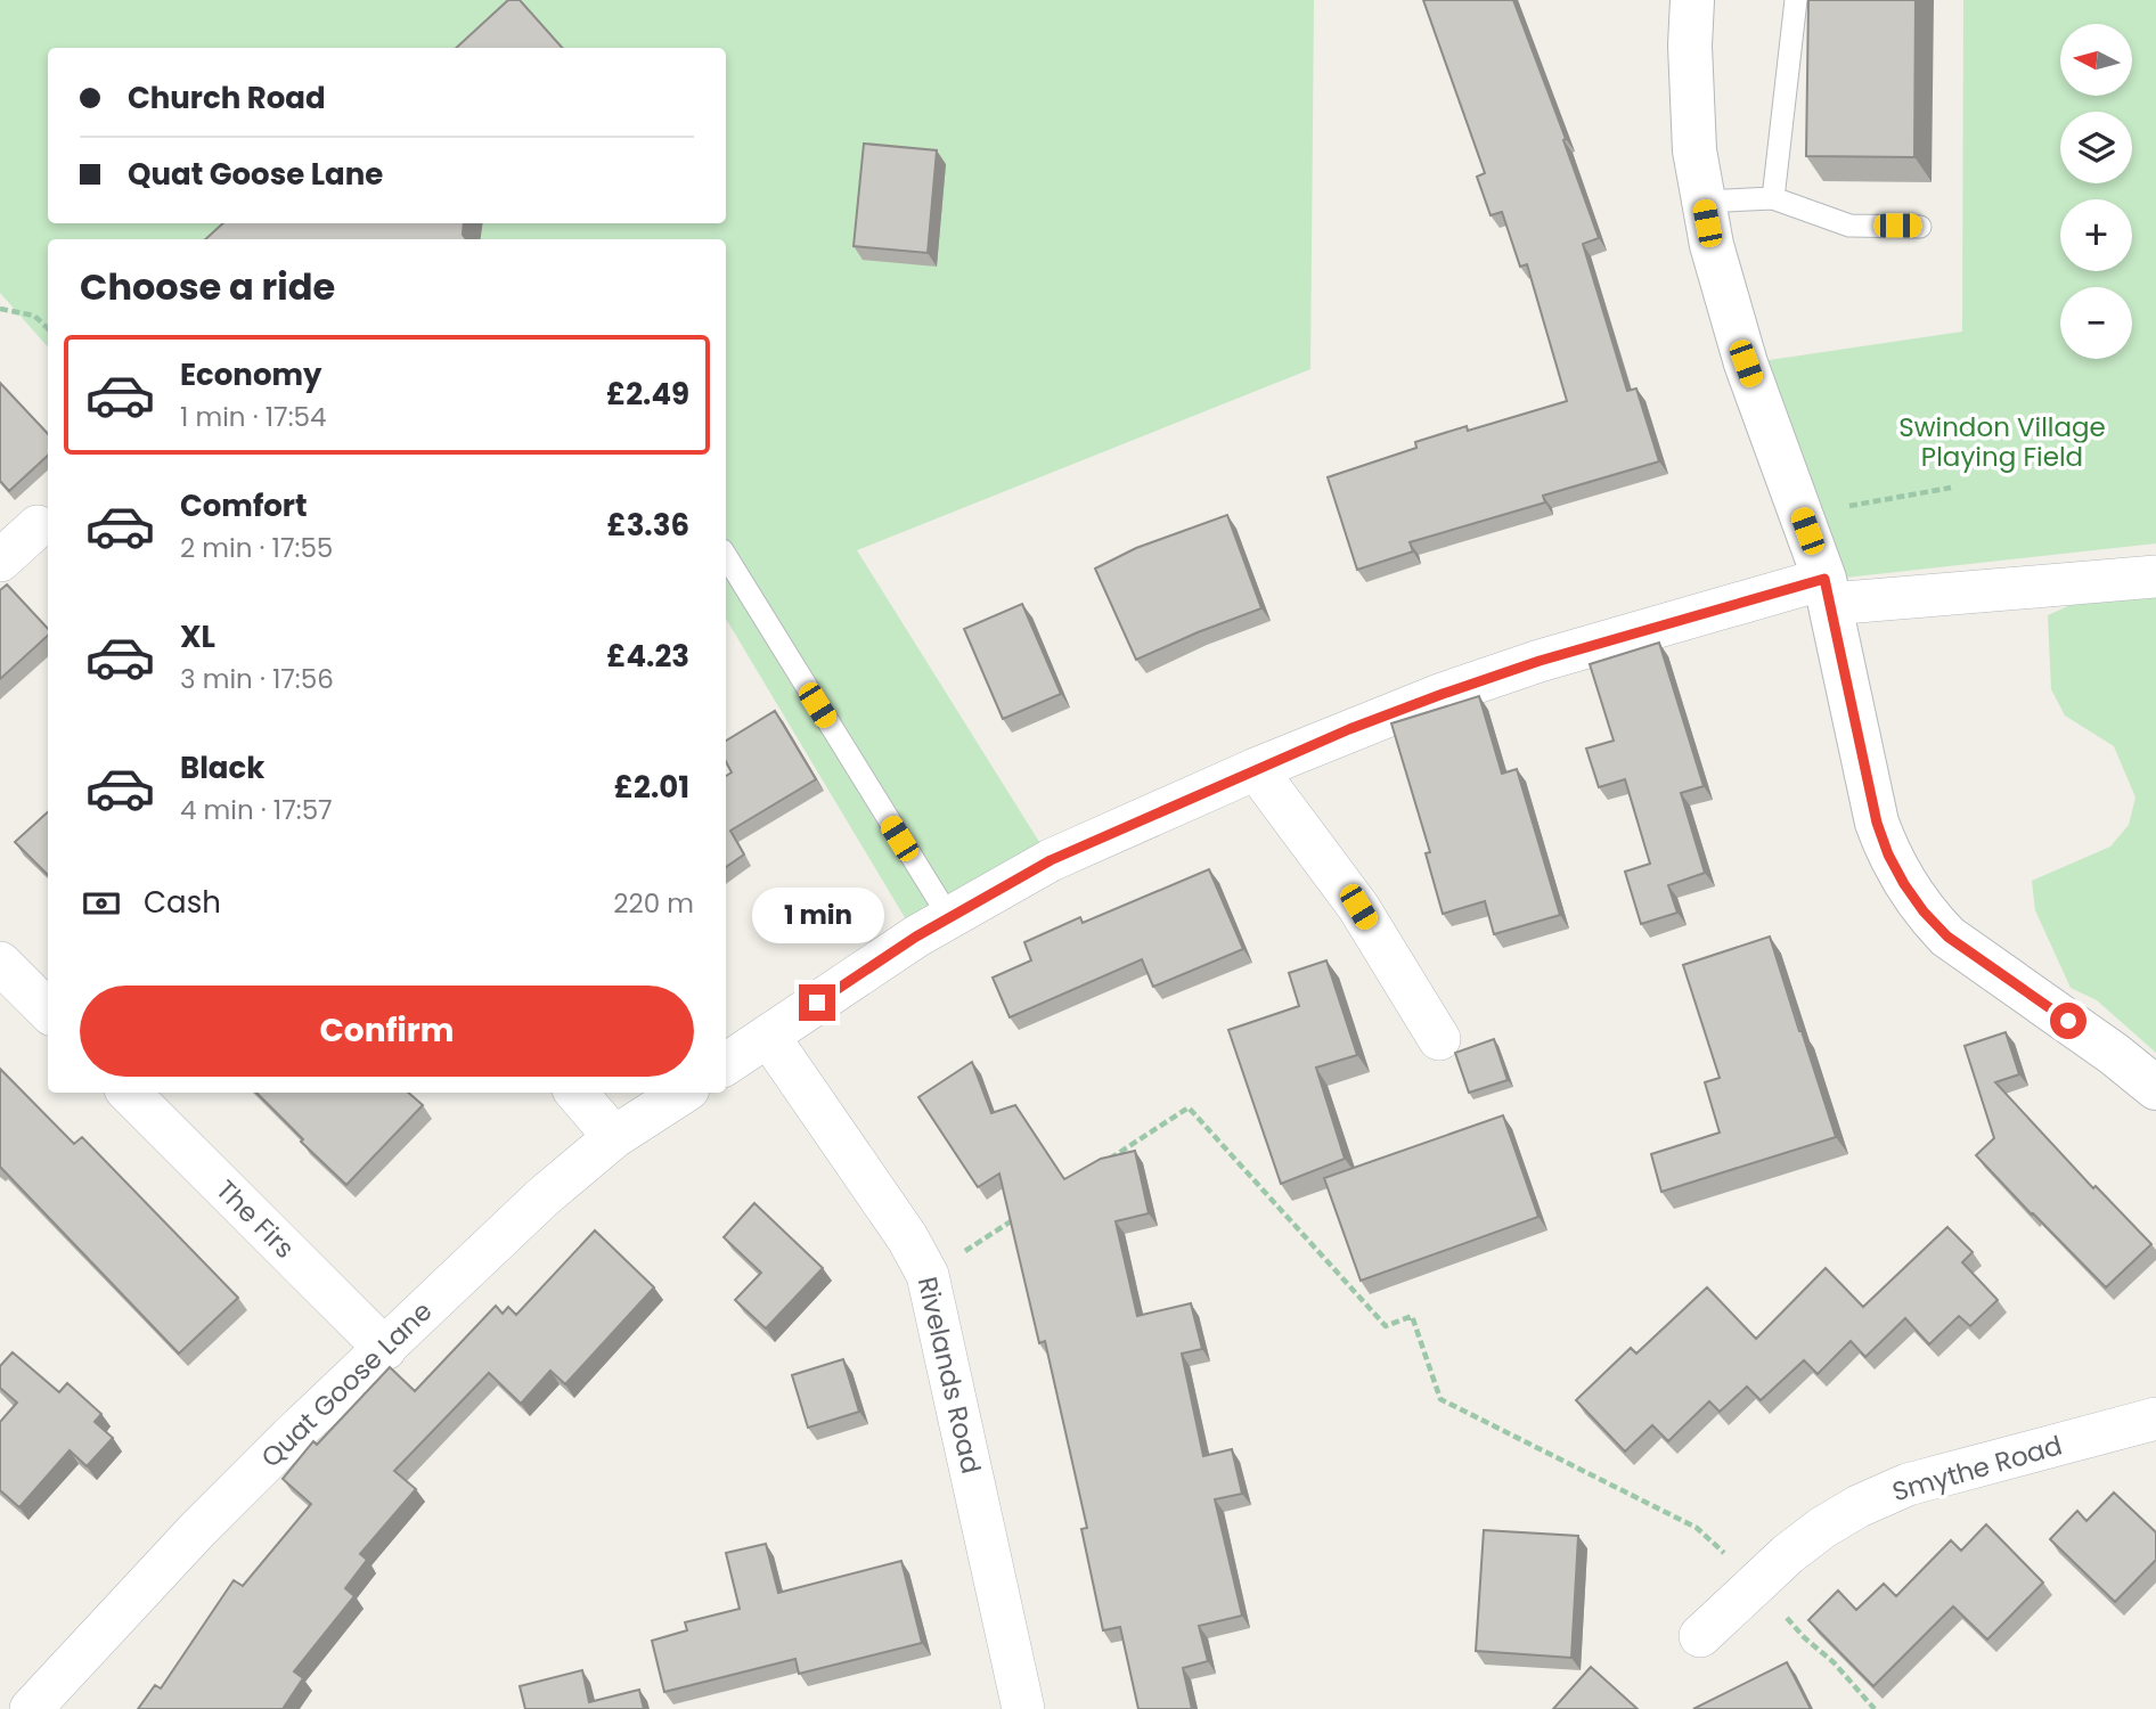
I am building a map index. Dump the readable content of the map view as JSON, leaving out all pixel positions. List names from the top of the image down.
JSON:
{
  "streets": {
    "street": [
      "The Firs",
      "Rivelands Road",
      "Quat Goose Lane",
      "Smythe Road"
    ]
  },
  "crossings": [
    ["The Firs", "Quat Goose Lane"]
  ],
  "parks": ["Swindon Village Playing Field"],
  "north": "left",
  "page": {
    "map_buttons": ["+", "−"],
    "banner": ["Church Road", "Quat Goose Lane"],
    "heading": "Choose a ride",
    "list": [
      {
        "name": "Economy",
        "note": "1 min · 17:54",
        "value": "£2.49"
      },
      {
        "name": "Comfort",
        "note": "2 min · 17:55",
        "value": "£3.36"
      },
      {
        "name": "XL",
        "note": "3 min · 17:56",
        "value": "£4.23"
      },
      {
        "name": "Black",
        "note": "4 min · 17:57",
        "value": "£2.01"
      }
    ],
    "pay": ["Cash", "220 m"],
    "bubble": "1 min",
    "buttons": "Confirm"
  }
}
